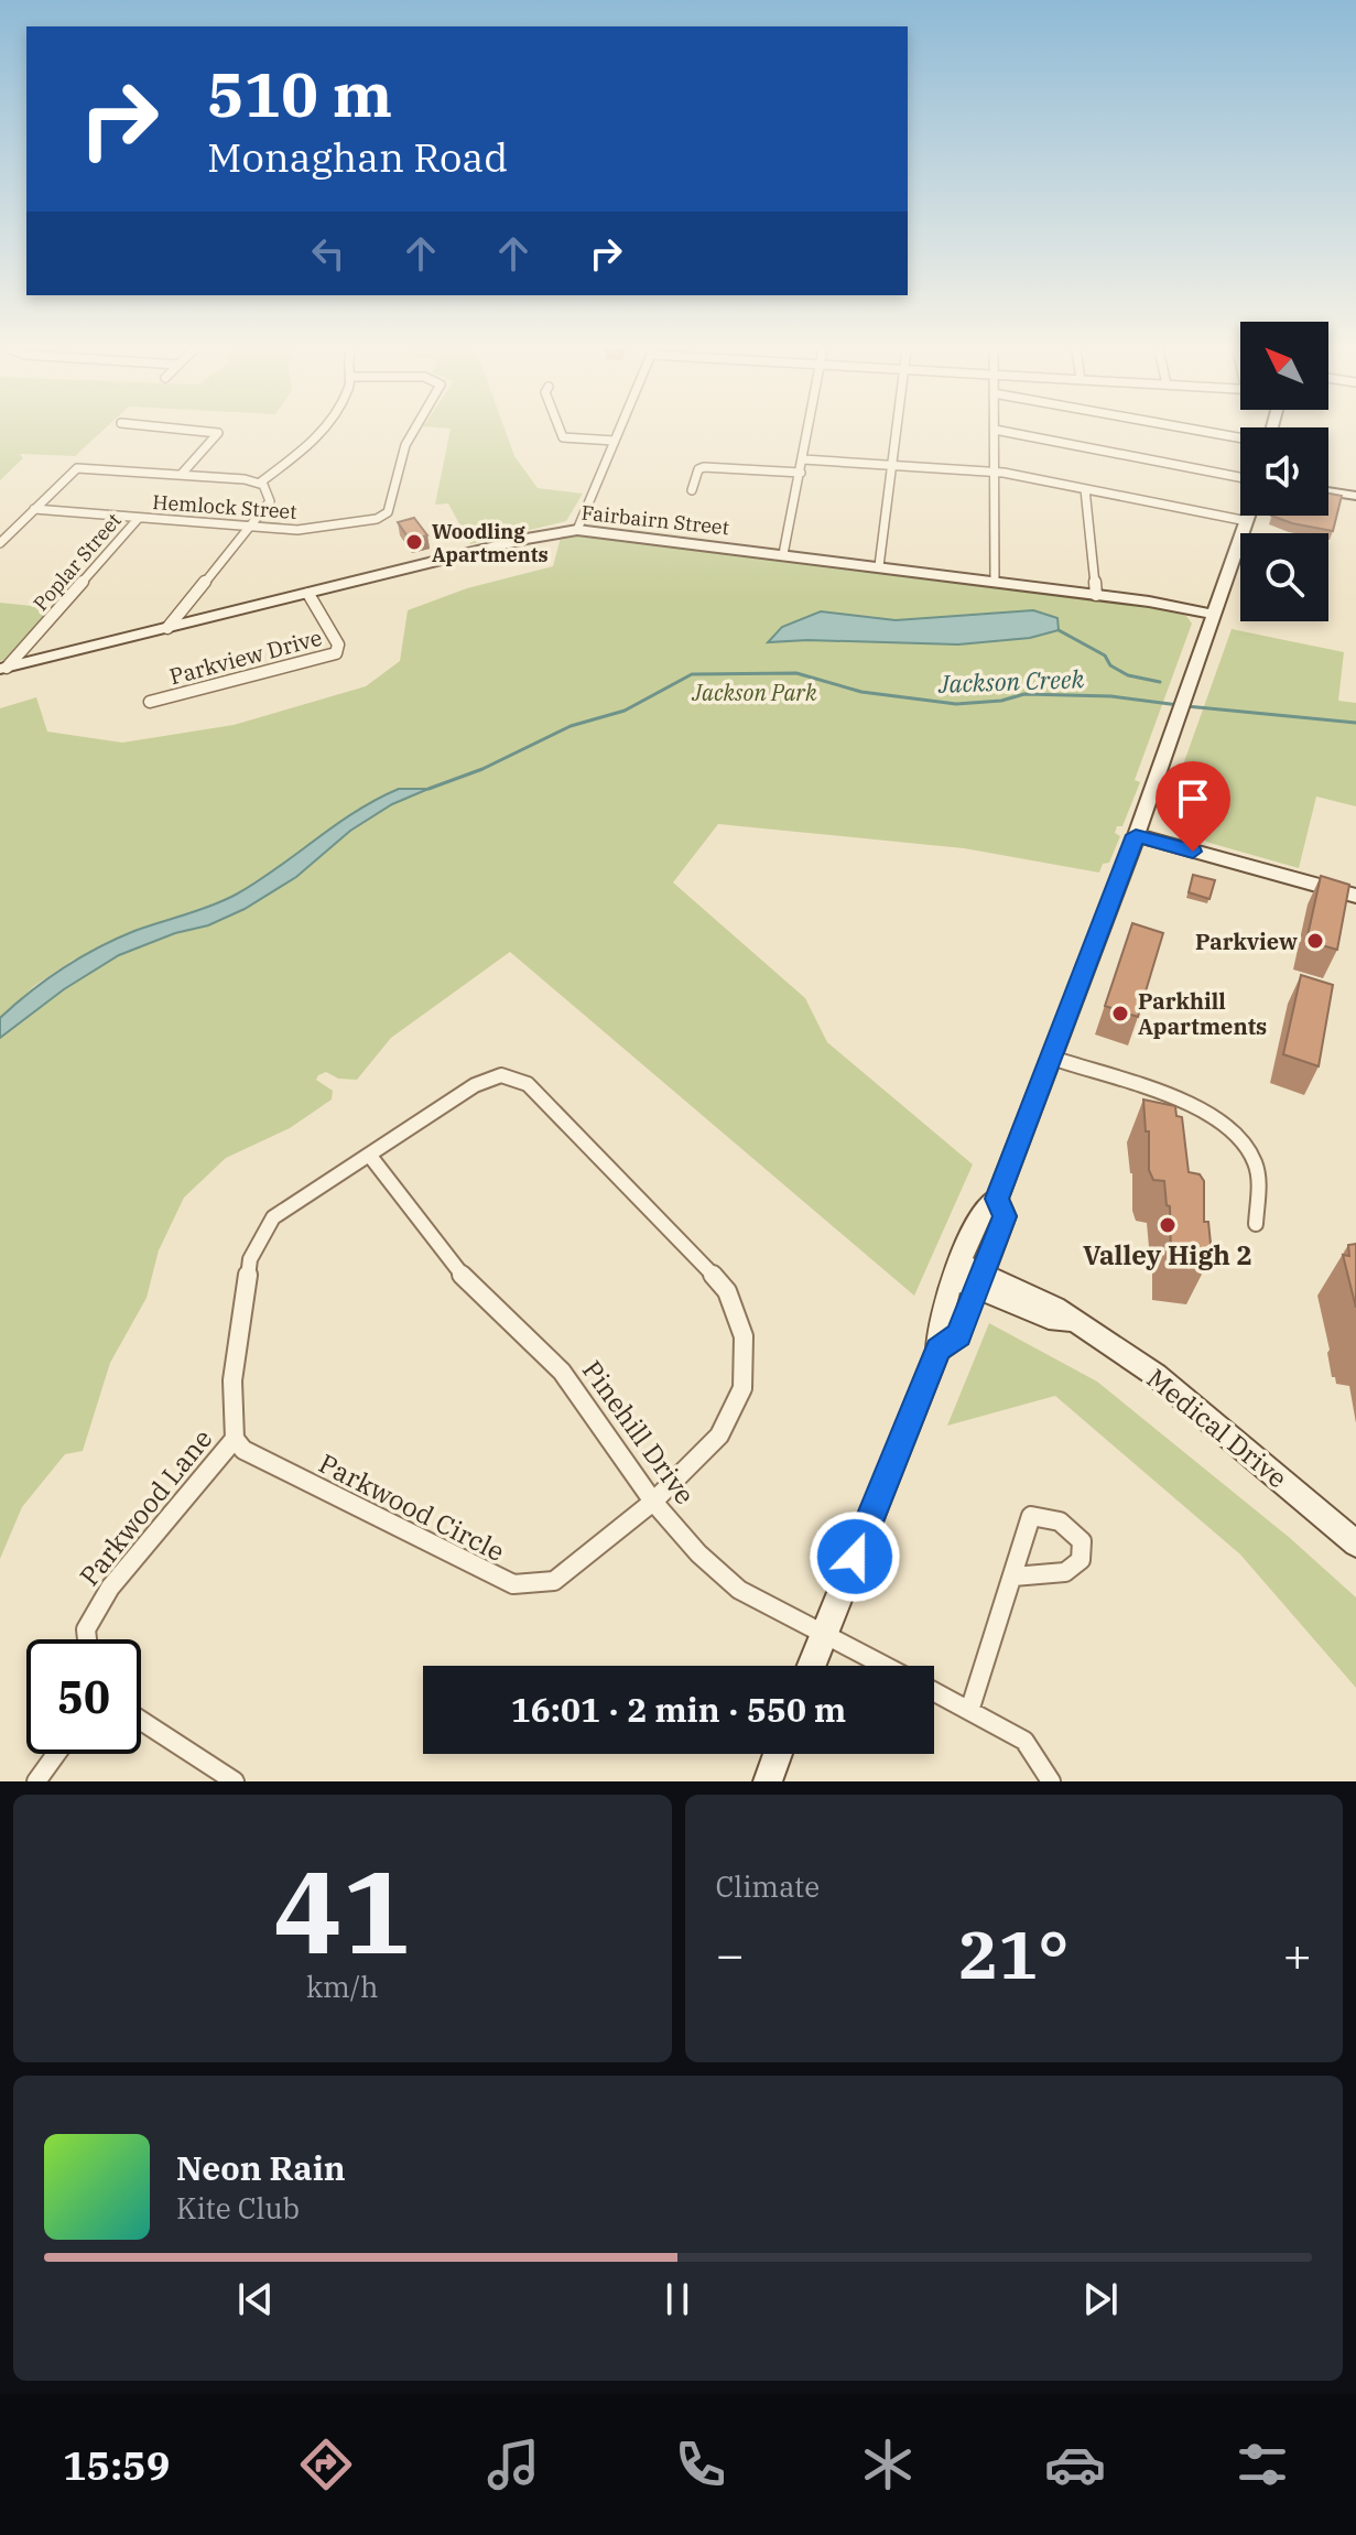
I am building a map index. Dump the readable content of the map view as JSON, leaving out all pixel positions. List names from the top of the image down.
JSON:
{
  "streets": {
    "main road": ["Fairbairn Street", "Medical Drive"],
    "street": [
      "Hemlock Street",
      "Poplar Street",
      "Parkview Drive",
      "Pinehill Drive",
      "Parkwood Lane",
      "Parkwood Circle"
    ]
  },
  "crossings": [
    ["Hemlock Street", "Poplar Street"],
    ["Fairbairn Street", "Poplar Street"],
    ["Fairbairn Street", "Parkview Drive"],
    ["Pinehill Drive", "Parkwood Circle"],
    ["Parkwood Lane", "Parkwood Circle"]
  ],
  "water": ["Jackson Creek"],
  "parks": ["Jackson Park"],
  "places": [
    "Woodling Apartments",
    "Parkview",
    "Parkhill Apartments",
    "Valley High 2"
  ],
  "north": "top left",
  "page": {
    "turn": ["510 m", "Monaghan Road"],
    "limit": "50",
    "trip": "16:01 · 2 min · 550 m",
    "tile": [
      ["41", "km/h"],
      "Climate"
    ],
    "heat": ["−", "21°", "+"],
    "song": ["Neon Rain", "Kite Club"],
    "tabs": "15:59"
  }
}
